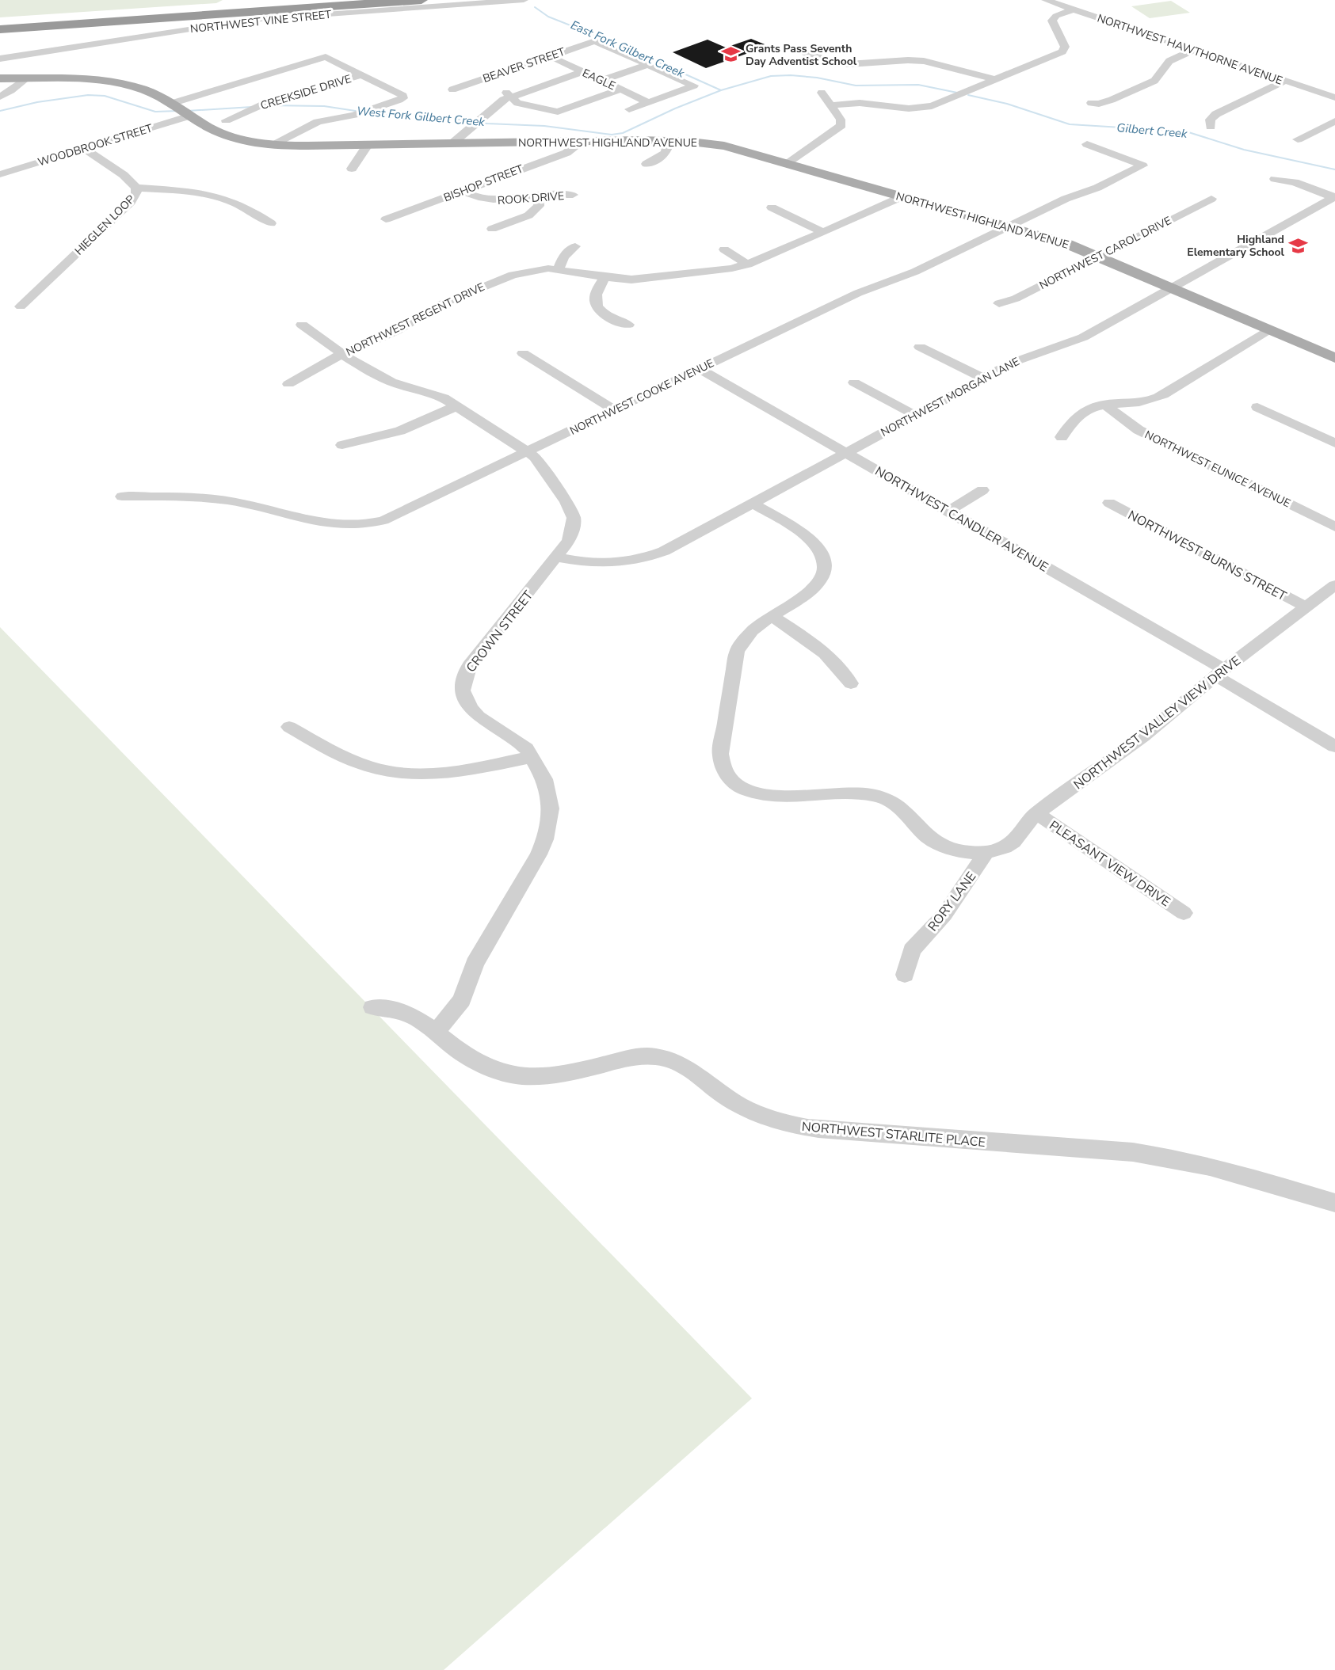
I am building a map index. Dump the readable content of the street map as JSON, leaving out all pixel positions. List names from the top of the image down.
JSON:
{
  "streets": {
    "main road": ["NORTHWEST HIGHLAND AVENUE"],
    "street": [
      "NORTHWEST VINE STREET",
      "NORTHWEST HAWTHORNE AVENUE",
      "BEAVER STREET",
      "EAGLE",
      "CREEKSIDE DRIVE",
      "WOODBROOK STREET",
      "BISHOP STREET",
      "ROOK DRIVE",
      "HIEGLEN LOOP",
      "NORTHWEST CAROL DRIVE",
      "NORTHWEST REGENT DRIVE",
      "NORTHWEST COOKE AVENUE",
      "NORTHWEST MORGAN LANE",
      "NORTHWEST EUNICE AVENUE",
      "NORTHWEST CANDLER AVENUE",
      "NORTHWEST BURNS STREET",
      "CROWN STREET",
      "NORTHWEST VALLEY VIEW DRIVE",
      "PLEASANT VIEW DRIVE",
      "RORY LANE",
      "NORTHWEST STARLITE PLACE"
    ]
  },
  "crossings": [
    ["BEAVER STREET", "EAGLE"],
    ["NORTHWEST HIGHLAND AVENUE", "WOODBROOK STREET"],
    ["NORTHWEST HIGHLAND AVENUE", "BISHOP STREET"],
    ["NORTHWEST HIGHLAND AVENUE", "NORTHWEST CAROL DRIVE"],
    ["NORTHWEST HIGHLAND AVENUE", "NORTHWEST REGENT DRIVE"],
    ["NORTHWEST HIGHLAND AVENUE", "NORTHWEST COOKE AVENUE"],
    ["NORTHWEST HIGHLAND AVENUE", "NORTHWEST MORGAN LANE"],
    ["WOODBROOK STREET", "HIEGLEN LOOP"],
    ["BISHOP STREET", "ROOK DRIVE"],
    ["NORTHWEST REGENT DRIVE", "CROWN STREET"],
    ["NORTHWEST COOKE AVENUE", "NORTHWEST CANDLER AVENUE"],
    ["NORTHWEST COOKE AVENUE", "CROWN STREET"],
    ["NORTHWEST MORGAN LANE", "NORTHWEST CANDLER AVENUE"],
    ["NORTHWEST MORGAN LANE", "CROWN STREET"],
    ["NORTHWEST MORGAN LANE", "NORTHWEST VALLEY VIEW DRIVE"],
    ["NORTHWEST CANDLER AVENUE", "NORTHWEST VALLEY VIEW DRIVE"],
    ["NORTHWEST BURNS STREET", "NORTHWEST VALLEY VIEW DRIVE"],
    ["CROWN STREET", "NORTHWEST STARLITE PLACE"],
    ["NORTHWEST VALLEY VIEW DRIVE", "PLEASANT VIEW DRIVE"],
    ["NORTHWEST VALLEY VIEW DRIVE", "RORY LANE"]
  ],
  "water": ["East Fork Gilbert Creek", "West Fork Gilbert Creek", "Gilbert Creek"],
  "places": {
    "school or university": ["Grants Pass Seventh Day Adventist School", "Highland Elementary School"]
  }
}
